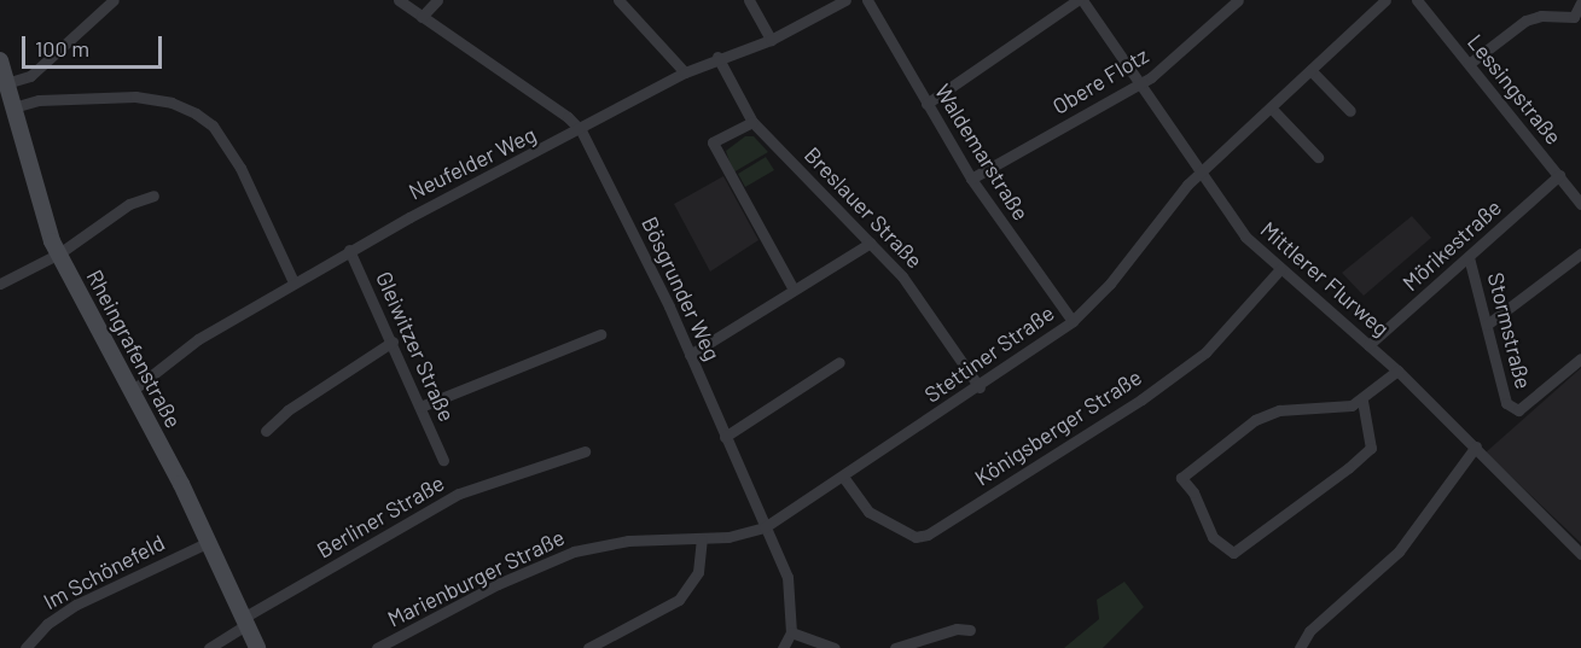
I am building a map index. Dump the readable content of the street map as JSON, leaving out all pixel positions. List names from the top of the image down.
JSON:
{
  "streets": {
    "street": [
      "Obere Flotz",
      "Lessingstraße",
      "Waldemarstraße",
      "Neufelder Weg",
      "Breslauer Straße",
      "Mörikestraße",
      "Mittlerer Flurweg",
      "Bösgrunder Weg",
      "Stormstraße",
      "Gleiwitzer Straße",
      "Rheingrafenstraße",
      "Stettiner Straße",
      "Königsberger Straße",
      "Berliner Straße",
      "Im Schönefeld",
      "Marienburger Straße"
    ]
  },
  "crossings": [
    ["Obere Flotz", "Waldemarstraße"],
    ["Obere Flotz", "Mittlerer Flurweg"],
    ["Lessingstraße", "Mörikestraße"],
    ["Waldemarstraße", "Stettiner Straße"],
    ["Neufelder Weg", "Breslauer Straße"],
    ["Neufelder Weg", "Bösgrunder Weg"],
    ["Neufelder Weg", "Gleiwitzer Straße"],
    ["Neufelder Weg", "Rheingrafenstraße"],
    ["Breslauer Straße", "Stettiner Straße"],
    ["Mörikestraße", "Mittlerer Flurweg"],
    ["Mörikestraße", "Stormstraße"],
    ["Mittlerer Flurweg", "Stettiner Straße"],
    ["Mittlerer Flurweg", "Königsberger Straße"],
    ["Bösgrunder Weg", "Stettiner Straße"],
    ["Bösgrunder Weg", "Marienburger Straße"],
    ["Rheingrafenstraße", "Berliner Straße"],
    ["Rheingrafenstraße", "Im Schönefeld"],
    ["Stettiner Straße", "Königsberger Straße"],
    ["Stettiner Straße", "Marienburger Straße"]
  ],
  "scale_bar": "100 m"
}
